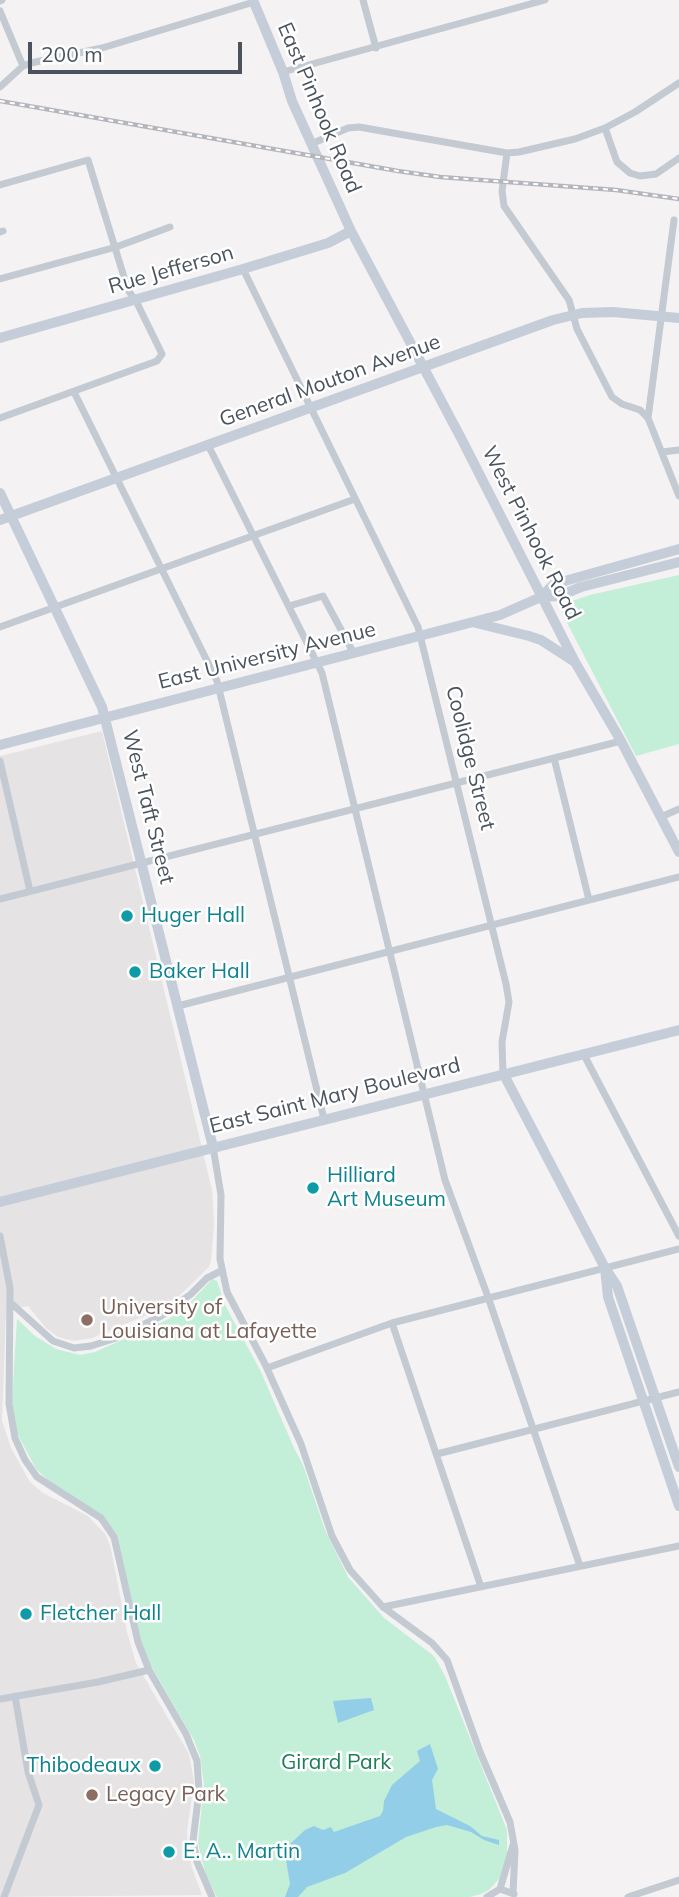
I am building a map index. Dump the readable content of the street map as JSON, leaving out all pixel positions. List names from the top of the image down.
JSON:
{
  "streets": {
    "street": [
      "East Pinhook Road",
      "Rue Jefferson",
      "General Mouton Avenue",
      "West Pinhook Road",
      "East University Avenue",
      "Coolidge Street",
      "West Taft Street",
      "East Saint Mary Boulevard"
    ]
  },
  "crossings": [
    ["East Pinhook Road", "Rue Jefferson"],
    ["East Pinhook Road", "West Pinhook Road"],
    ["Rue Jefferson", "West Pinhook Road"],
    ["Rue Jefferson", "Coolidge Street"],
    ["General Mouton Avenue", "West Pinhook Road"],
    ["General Mouton Avenue", "Coolidge Street"],
    ["General Mouton Avenue", "West Taft Street"],
    ["West Pinhook Road", "East University Avenue"],
    ["East University Avenue", "Coolidge Street"],
    ["East University Avenue", "West Taft Street"],
    ["Coolidge Street", "East Saint Mary Boulevard"],
    ["West Taft Street", "East Saint Mary Boulevard"]
  ],
  "parks": ["Girard Park"],
  "places": [
    "Huger Hall",
    "Baker Hall",
    "Hilliard Art Museum",
    "University of Louisiana at Lafayette",
    "Fletcher Hall",
    "Thibodeaux",
    "Legacy Park",
    "E. A.. Martin"
  ],
  "scale_bar": "200 m"
}
